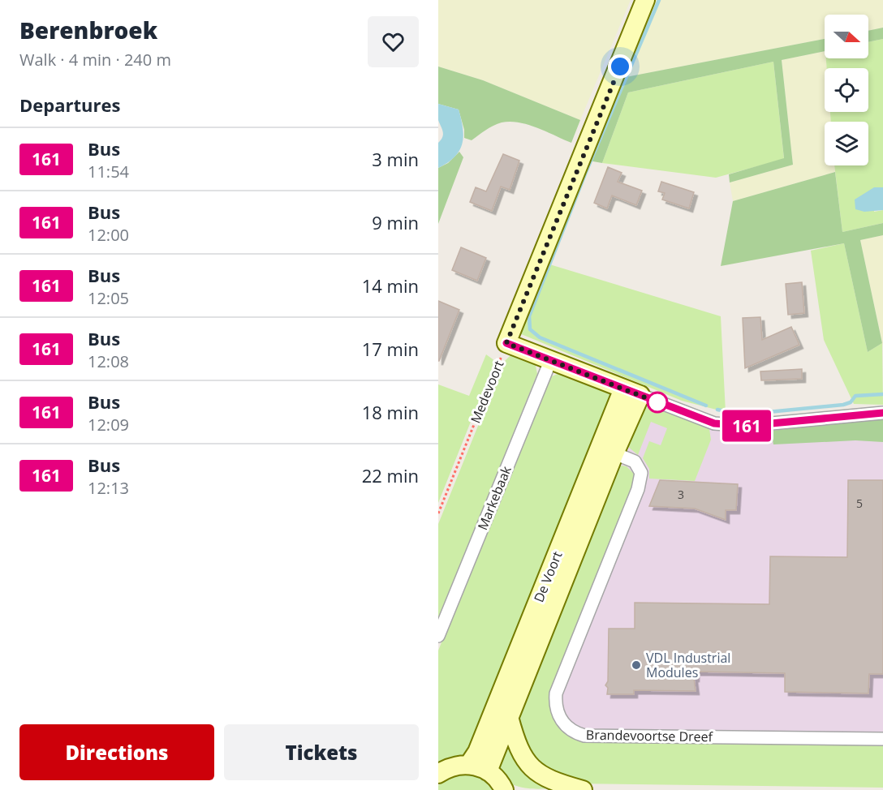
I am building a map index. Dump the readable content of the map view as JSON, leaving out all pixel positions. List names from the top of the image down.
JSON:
{
  "streets": {
    "street": [
      "Medevoort",
      "Markebaak",
      "De Voort",
      "Brandevoortse Dreef"
    ]
  },
  "crossings": [
    ["De Voort", "Brandevoortse Dreef"]
  ],
  "places": ["VDL Industrial Modules"],
  "lines": ["bus line 161"],
  "house_numbers": ["3", "5"],
  "north": "right",
  "page": {
    "heading": [
      ["Berenbroek", "Walk · 4 min · 240 m"],
      "Departures"
    ],
    "on_map": "161",
    "list": [
      {
        "mark": "161",
        "name": "Bus",
        "note": "11:54",
        "value": "3 min"
      },
      {
        "mark": "161",
        "name": "Bus",
        "note": "12:00",
        "value": "9 min"
      },
      {
        "mark": "161",
        "name": "Bus",
        "note": "12:05",
        "value": "14 min"
      },
      {
        "mark": "161",
        "name": "Bus",
        "note": "12:08",
        "value": "17 min"
      },
      {
        "mark": "161",
        "name": "Bus",
        "note": "12:09",
        "value": "18 min"
      },
      {
        "mark": "161",
        "name": "Bus",
        "note": "12:13",
        "value": "22 min"
      }
    ],
    "buttons": ["Directions", "Tickets"]
  }
}
